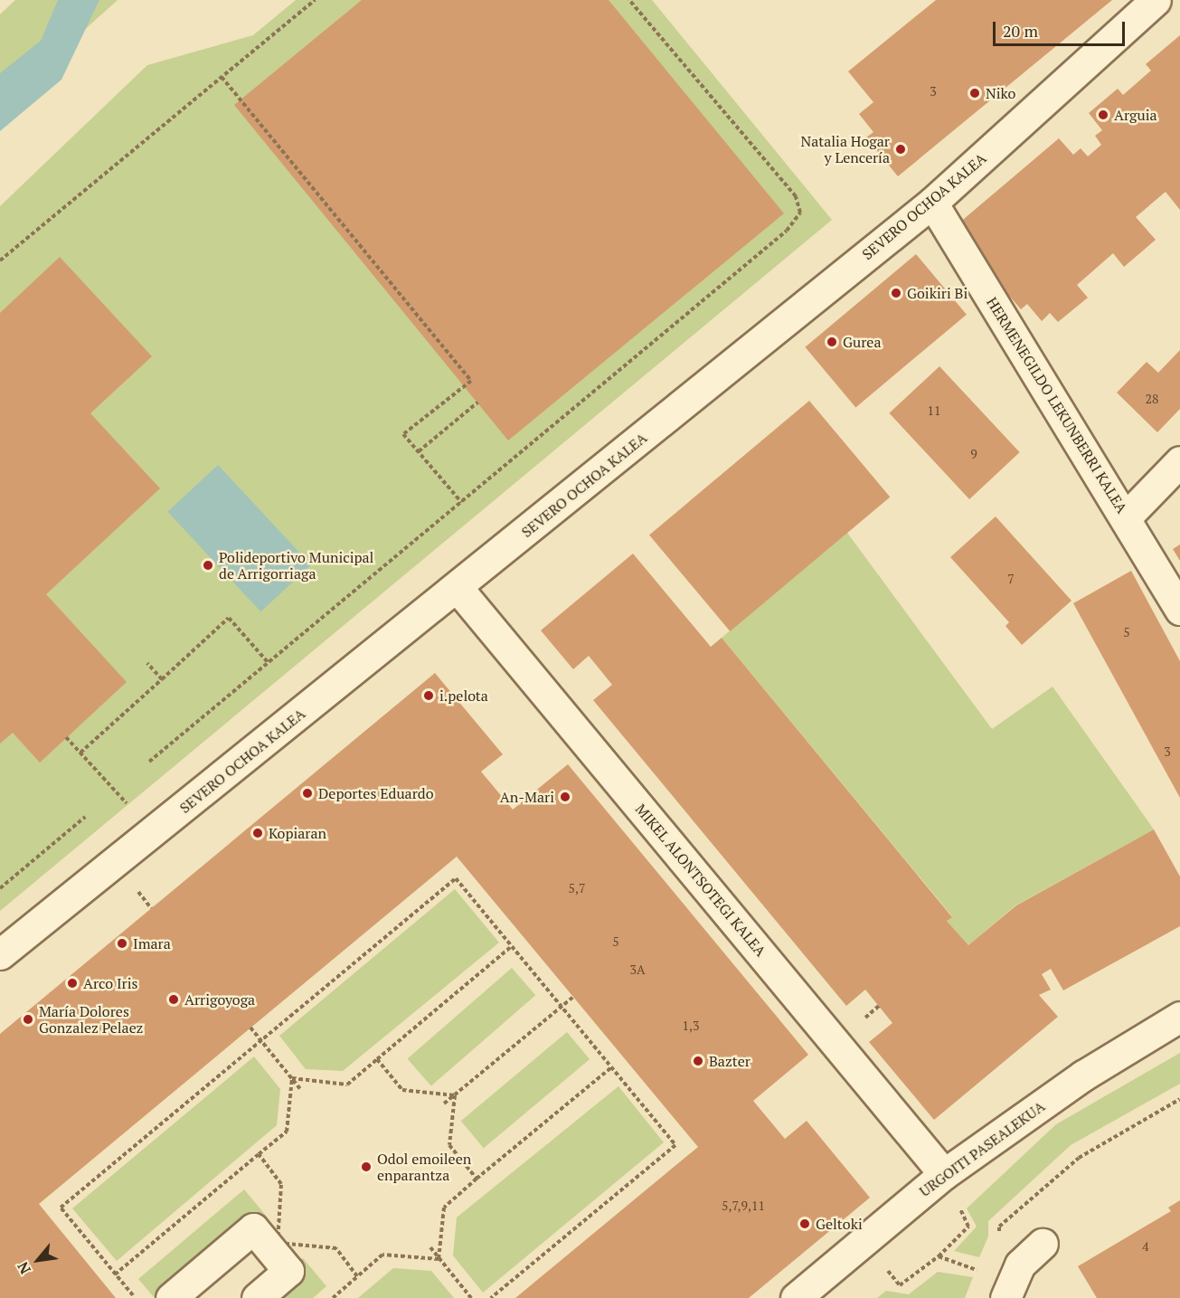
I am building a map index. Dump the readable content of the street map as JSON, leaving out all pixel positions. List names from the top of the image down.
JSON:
{
  "streets": {
    "street": [
      "SEVERO OCHOA KALEA",
      "HERMENEGILDO LEKUNBERRI KALEA",
      "MIKEL ALONTSOTEGI KALEA",
      "URGOITI PASEALEKUA"
    ]
  },
  "crossings": [
    ["SEVERO OCHOA KALEA", "HERMENEGILDO LEKUNBERRI KALEA"],
    ["SEVERO OCHOA KALEA", "MIKEL ALONTSOTEGI KALEA"],
    ["MIKEL ALONTSOTEGI KALEA", "URGOITI PASEALEKUA"]
  ],
  "places": [
    "Niko",
    "Arguia",
    "Natalia Hogar y Lencería",
    "Goikiri Bi",
    "Gurea",
    "Polideportivo Municipal de Arrigorriaga",
    "i.pelota",
    "Deportes Eduardo",
    "An-Mari",
    "Kopiaran",
    "Imara",
    "Arco Iris",
    "Arrigoyoga",
    "María Dolores Gonzalez Pelaez",
    "Bazter",
    "Odol emoileen enparantza",
    "Geltoki"
  ],
  "house_numbers": [
    "3",
    "28",
    "11",
    "9",
    "7",
    "5",
    "3",
    "5,7",
    "5",
    "3A",
    "1,3",
    "5,7,9,11",
    "4"
  ],
  "scale_bar": "20 m",
  "north": "bottom left"
}
